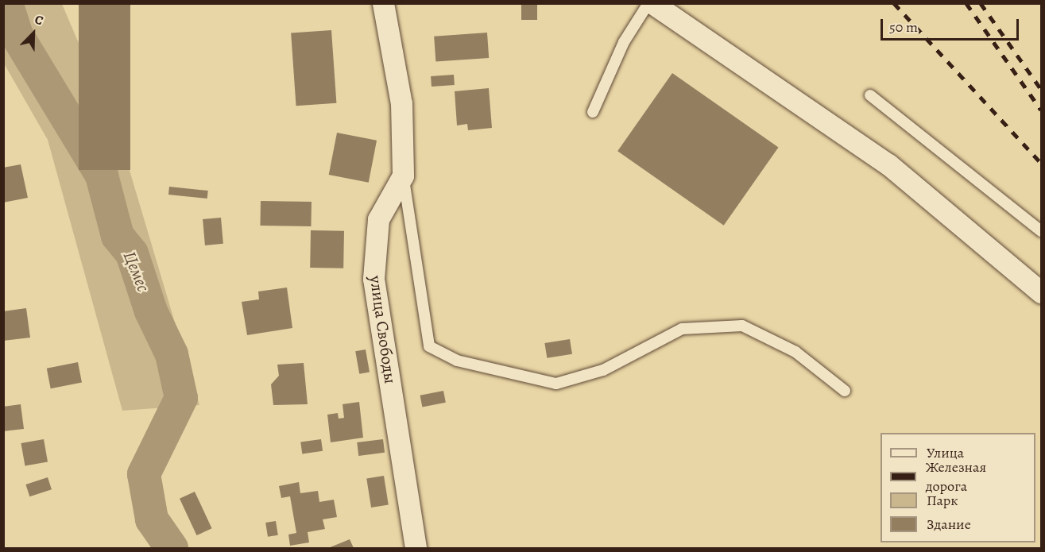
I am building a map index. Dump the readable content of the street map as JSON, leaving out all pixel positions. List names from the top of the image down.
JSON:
{
  "streets": {
    "street": ["улица Свободы"]
  },
  "water": ["Цемес"],
  "legend": [
    "Улица",
    "Железная дорога",
    "Парк",
    "Здание"
  ],
  "scale_bar": "50 m",
  "north": "top right"
}
